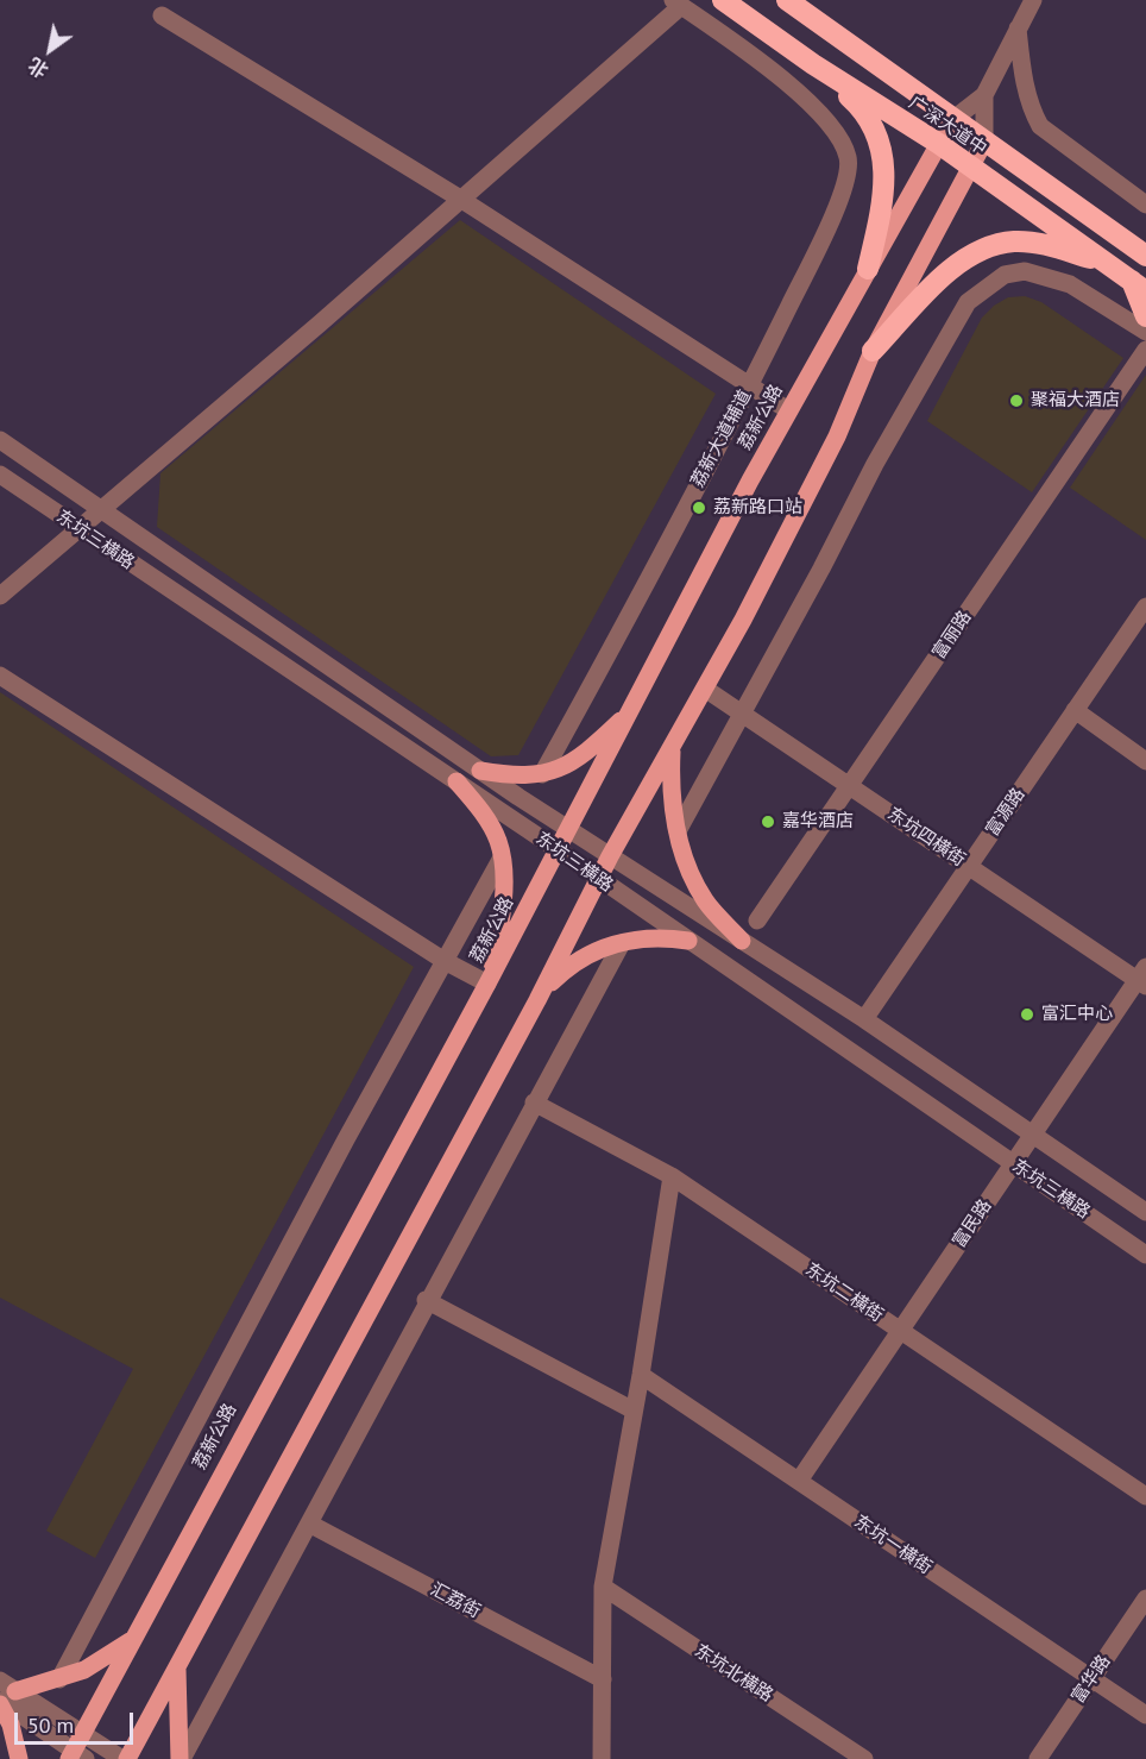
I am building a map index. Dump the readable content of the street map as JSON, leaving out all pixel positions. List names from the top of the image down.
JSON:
{
  "streets": {
    "highway": ["广深大道中"],
    "main road": ["荔新公路"],
    "street": [
      "荔新大道辅道",
      "东坑三横路",
      "富丽路",
      "富源路",
      "东坑四横街",
      "富民路",
      "东坑二横街",
      "东坑一横街",
      "汇荔街",
      "东坑北横路",
      "富华路"
    ]
  },
  "crossings": [
    ["广深大道中", "荔新公路"],
    ["荔新公路", "东坑三横路"],
    ["东坑三横路", "富源路"],
    ["东坑三横路", "富民路"],
    ["富丽路", "东坑四横街"],
    ["富源路", "东坑四横街"],
    ["东坑四横街", "富民路"],
    ["富民路", "东坑二横街"],
    ["富民路", "东坑一横街"],
    ["东坑一横街", "富华路"]
  ],
  "places": [
    "聚福大酒店",
    "荔新路口站",
    "嘉华酒店",
    "富汇中心"
  ],
  "scale_bar": "50 m",
  "north": "bottom left"
}
